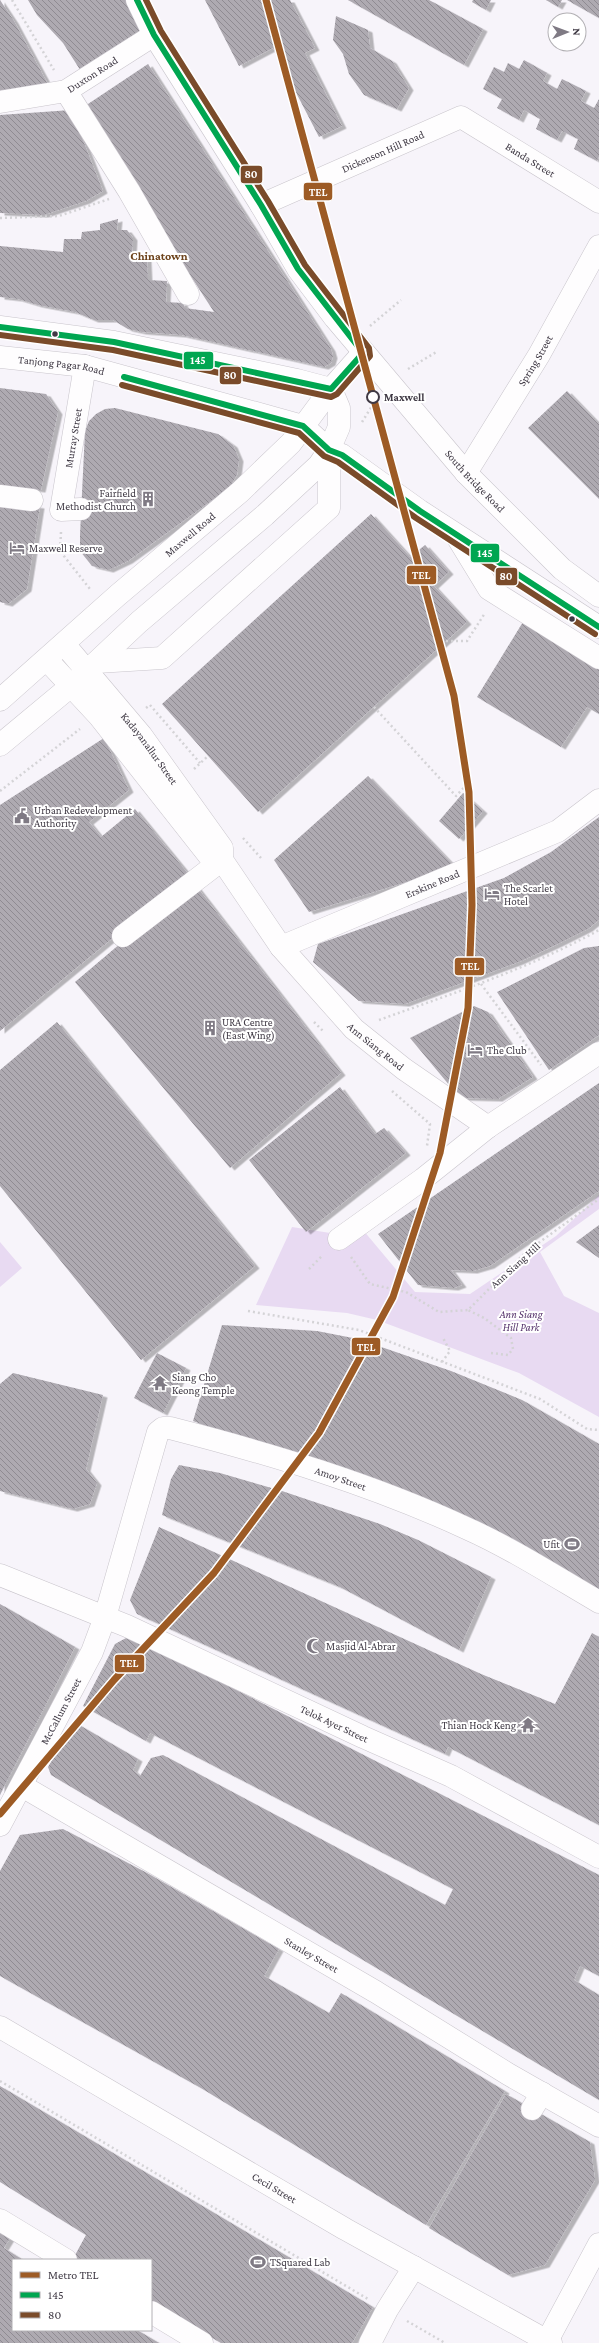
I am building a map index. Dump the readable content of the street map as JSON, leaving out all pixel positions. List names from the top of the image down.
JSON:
{
  "streets": {
    "street": [
      "Duxton Road",
      "Dickenson Hill Road",
      "Banda Street",
      "Spring Street",
      "Tanjong Pagar Road",
      "Murray Street",
      "South Bridge Road",
      "Maxwell Road",
      "Kadayanallur Street",
      "Erskine Road",
      "Ann Siang Road",
      "Amoy Street",
      "McCallum Street",
      "Telok Ayer Street",
      "Stanley Street",
      "Cecil Street"
    ],
    "path": ["Ann Siang Hill"]
  },
  "crossings": [
    ["Duxton Road", "South Bridge Road"],
    ["Dickenson Hill Road", "Banda Street"],
    ["Dickenson Hill Road", "South Bridge Road"],
    ["Spring Street", "South Bridge Road"],
    ["Tanjong Pagar Road", "Murray Street"],
    ["Tanjong Pagar Road", "Maxwell Road"],
    ["South Bridge Road", "Maxwell Road"],
    ["Maxwell Road", "Kadayanallur Street"],
    ["Kadayanallur Street", "Erskine Road"],
    ["Kadayanallur Street", "Ann Siang Road"],
    ["Erskine Road", "Ann Siang Road"],
    ["Amoy Street", "McCallum Street"],
    ["Amoy Street", "Telok Ayer Street"],
    ["McCallum Street", "Telok Ayer Street"],
    ["McCallum Street", "Stanley Street"]
  ],
  "districts": ["Chinatown"],
  "parks": ["Ann Siang Hill Park"],
  "places": {
    "other": ["Maxwell"],
    "building": ["Fairfield Methodist Church", "URA Centre (East Wing)"],
    "hotel": ["Maxwell Reserve", "The Scarlet Hotel", "The Club"],
    "public building": ["Urban Redevelopment Authority"],
    "temple": ["Siang Cho Keong Temple", "Thian Hock Keng"],
    "sports": ["Ufit", "TSquared Lab"],
    "mosque": ["Masjid Al-Abrar"]
  },
  "lines": ["metro line TEL", "transit line 145", "transit line 80"],
  "legend": ["Metro TEL", "145", "80"],
  "north": "right"
}
